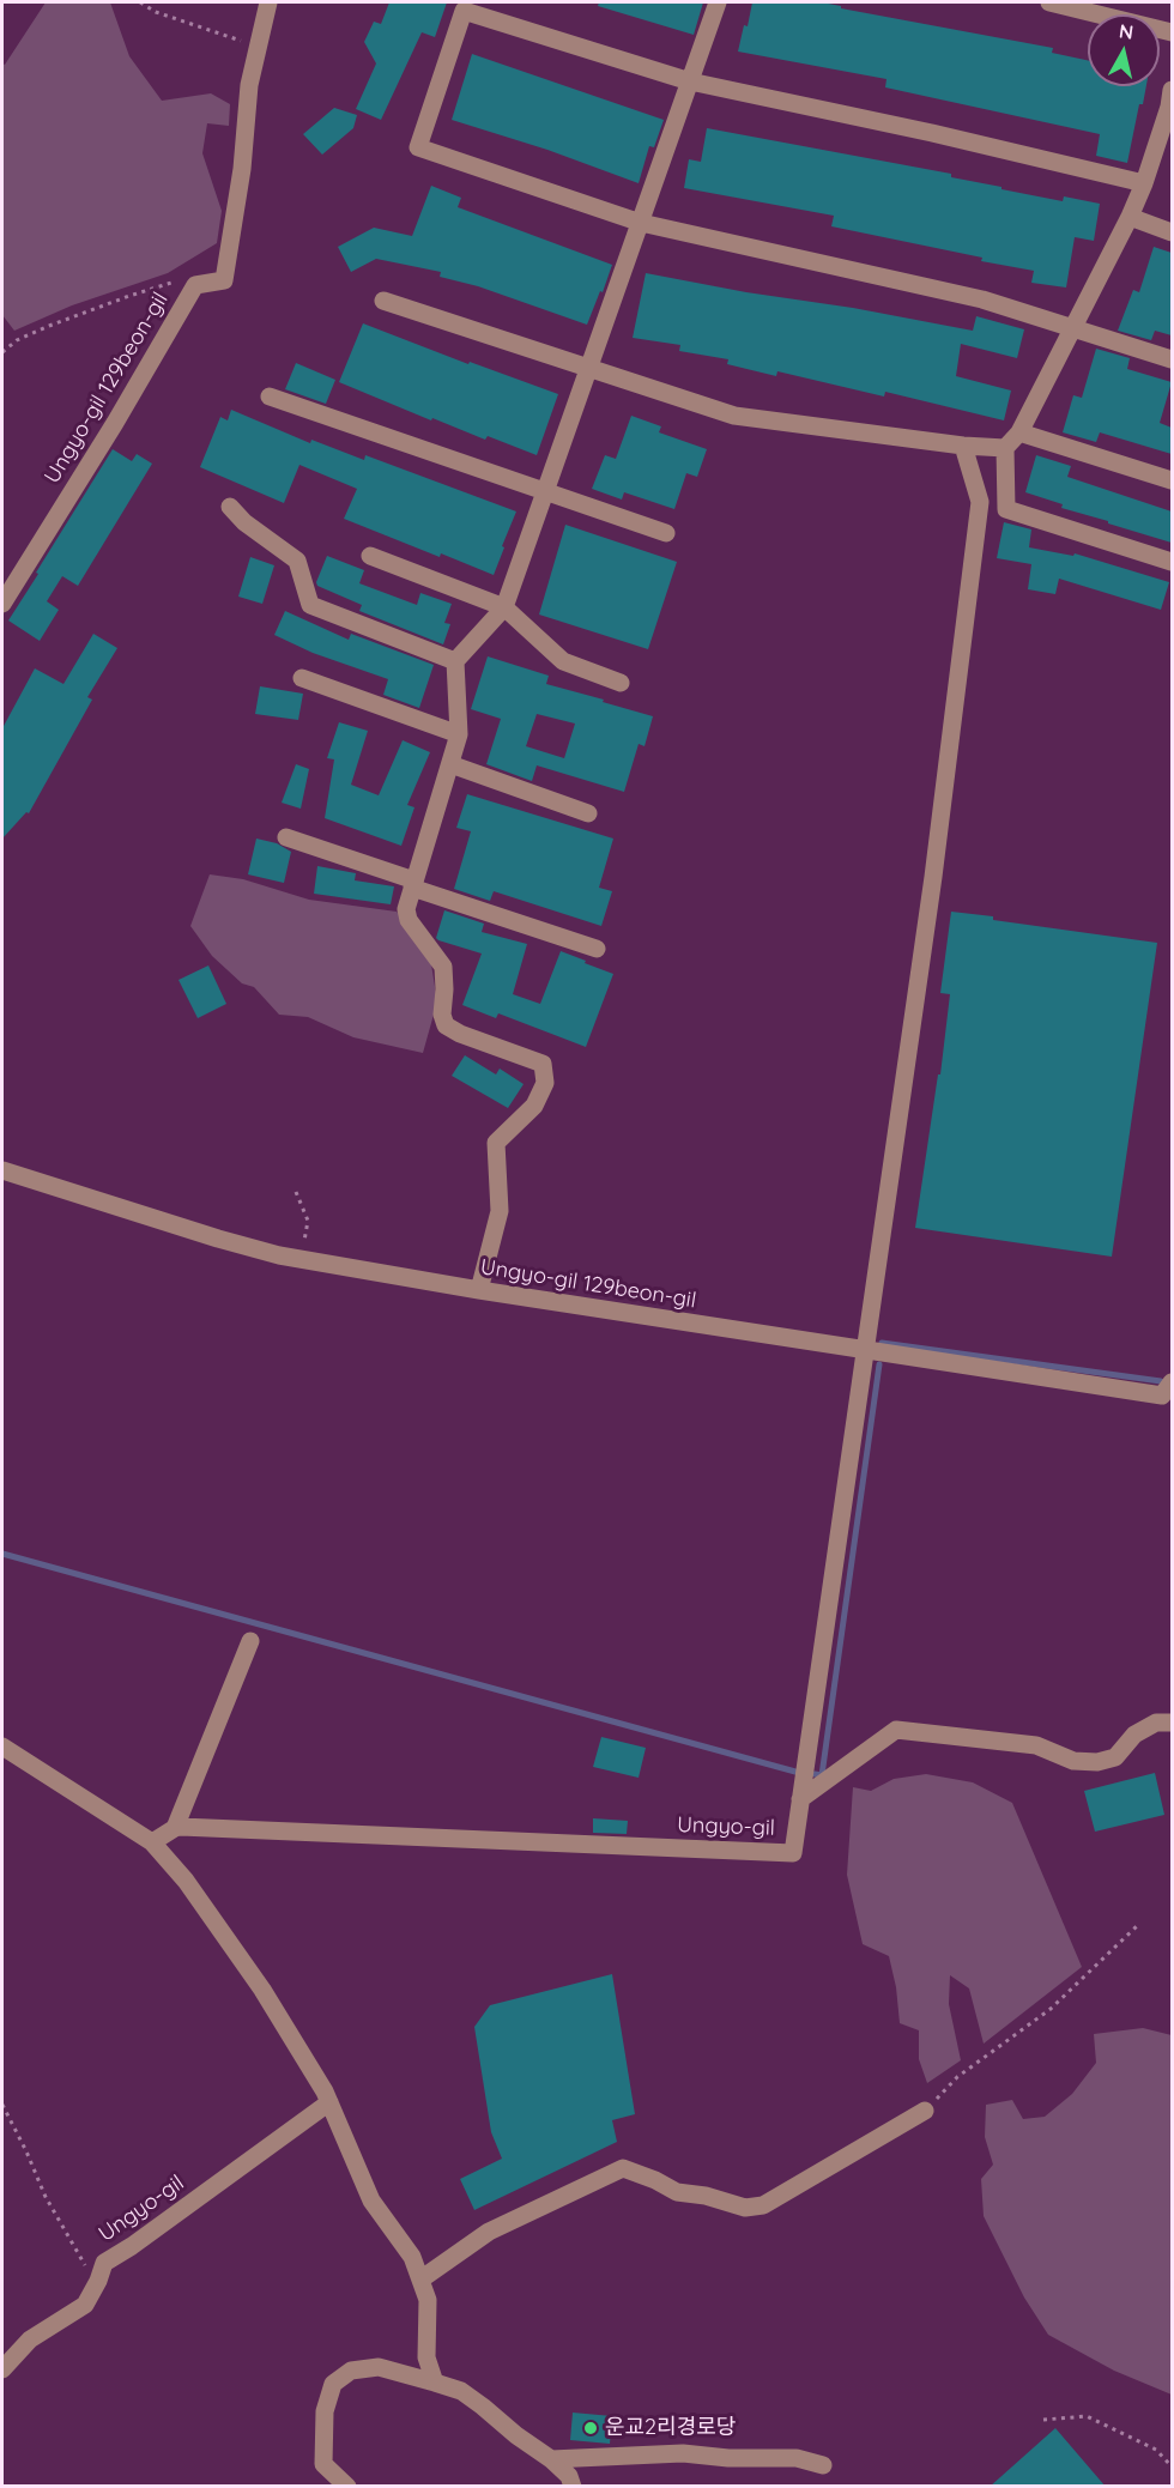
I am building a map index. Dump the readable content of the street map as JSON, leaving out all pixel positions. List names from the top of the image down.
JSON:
{
  "streets": {
    "street": ["Ungyo-gil 129beon-gil", "Ungyo-gil"]
  },
  "crossings": [
    ["Ungyo-gil 129beon-gil", "Ungyo-gil"]
  ],
  "places": ["운교2리경로당"],
  "north": "top"
}
